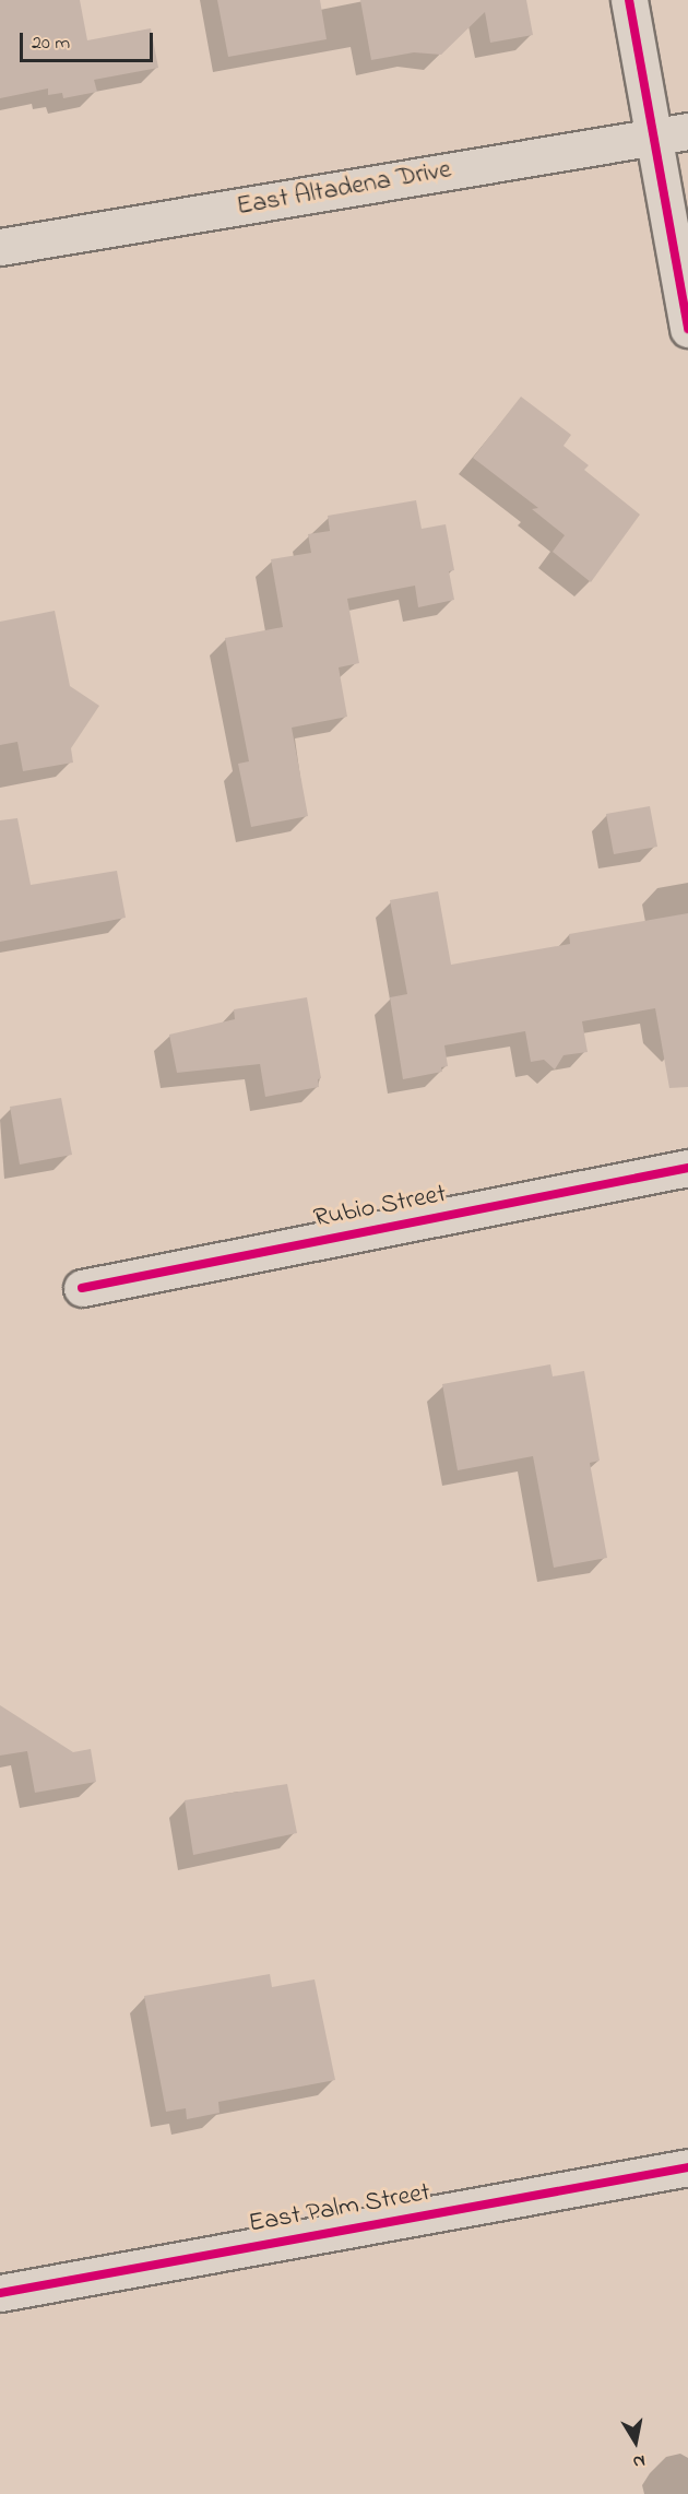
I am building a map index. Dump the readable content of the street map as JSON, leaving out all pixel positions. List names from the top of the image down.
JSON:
{
  "streets": {
    "street": ["East Altadena Drive", "Rubio Street", "East Palm Street"]
  },
  "scale_bar": "20 m",
  "north": "bottom"
}
